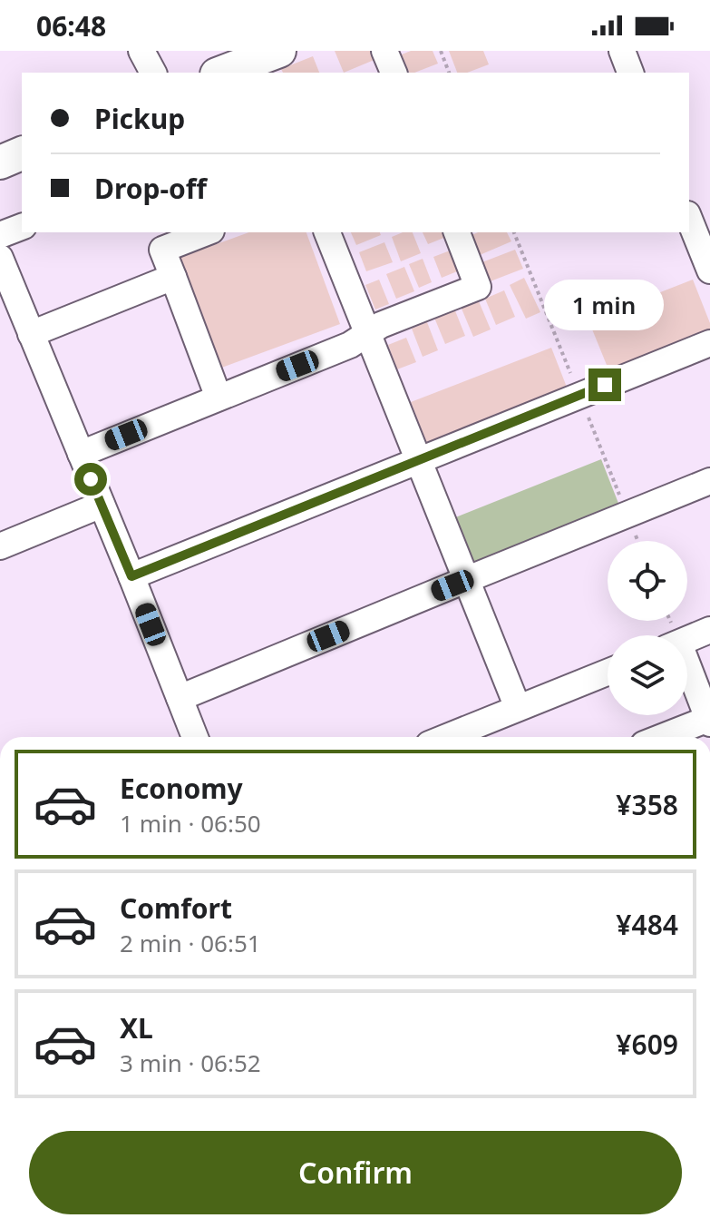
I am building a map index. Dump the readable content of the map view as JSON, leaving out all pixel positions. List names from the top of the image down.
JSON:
{
  "page": {
    "status": "06:48",
    "banner": ["Pickup", "Drop-off"],
    "bubble": "1 min",
    "list": [
      {
        "name": "Economy",
        "note": "1 min · 06:50",
        "value": "¥358"
      },
      {
        "name": "Comfort",
        "note": "2 min · 06:51",
        "value": "¥484"
      },
      {
        "name": "XL",
        "note": "3 min · 06:52",
        "value": "¥609"
      }
    ],
    "buttons": "Confirm"
  }
}
